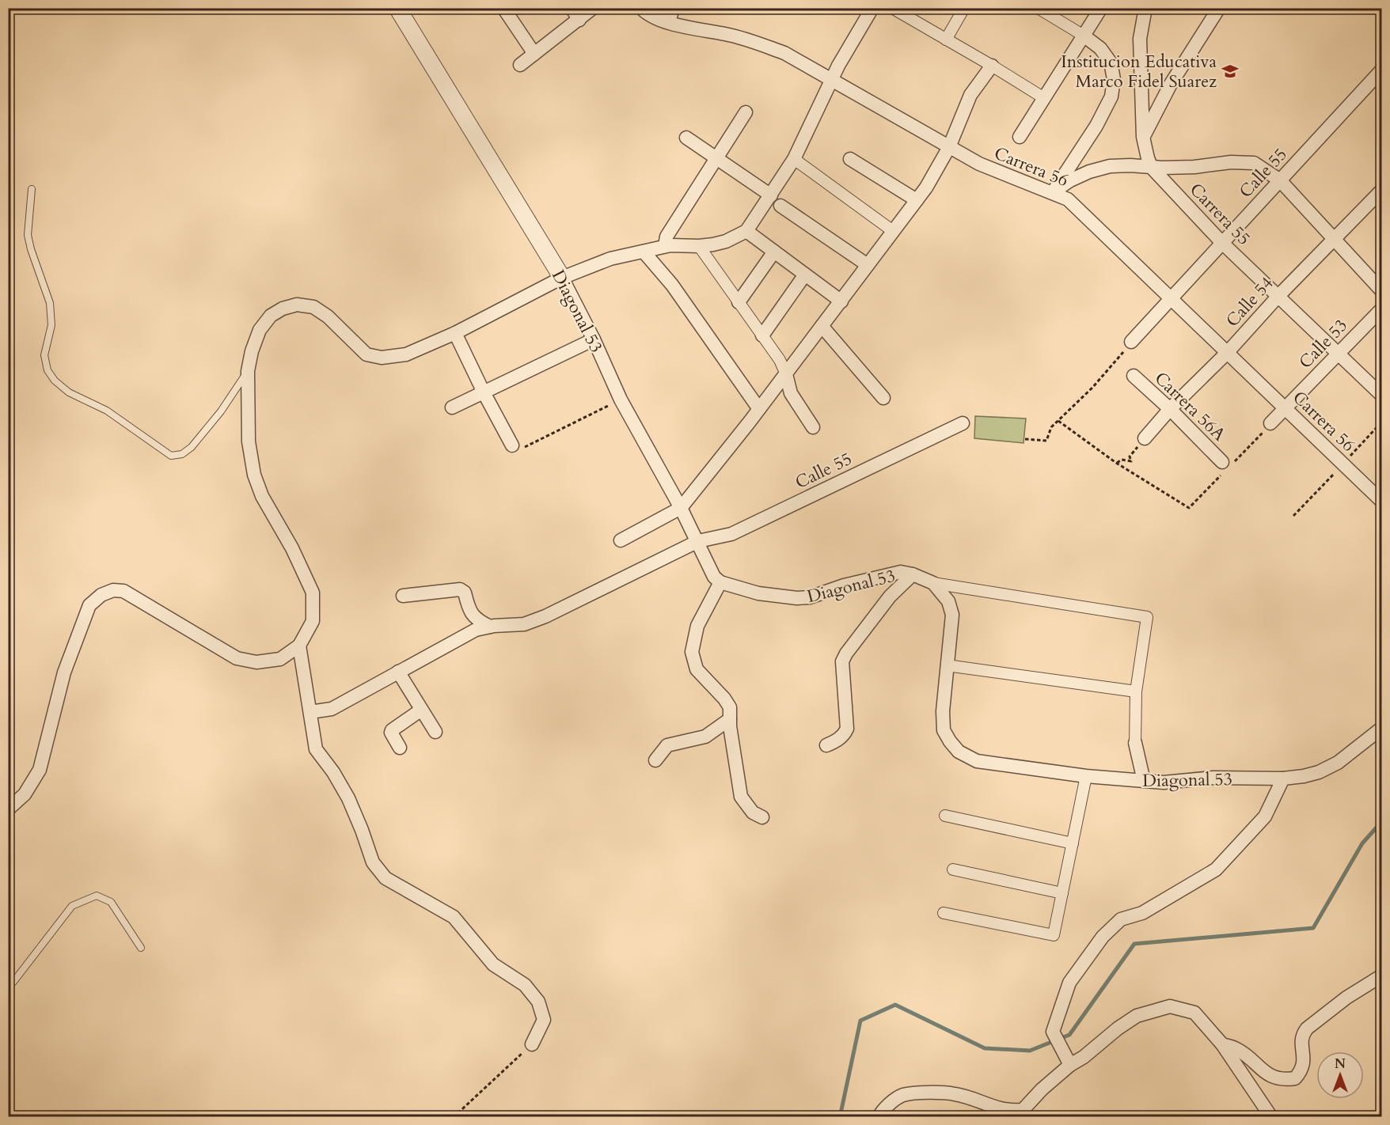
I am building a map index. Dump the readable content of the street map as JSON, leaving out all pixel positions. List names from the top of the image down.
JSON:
{
  "streets": {
    "street": [
      "Carrera 56",
      "Calle 55",
      "Carrera 55",
      "Calle 54",
      "Diagonal 53",
      "Calle 53",
      "Carrera 56A"
    ]
  },
  "crossings": [
    ["Carrera 56", "Calle 55"],
    ["Carrera 56", "Calle 54"],
    ["Carrera 56", "Calle 53"],
    ["Calle 55", "Carrera 55"],
    ["Calle 55", "Diagonal 53"],
    ["Carrera 55", "Calle 54"],
    ["Carrera 55", "Calle 53"],
    ["Calle 54", "Carrera 56A"]
  ],
  "places": {
    "school or university": ["Institucion Educativa Marco Fidel Suarez"]
  },
  "north": "top"
}
